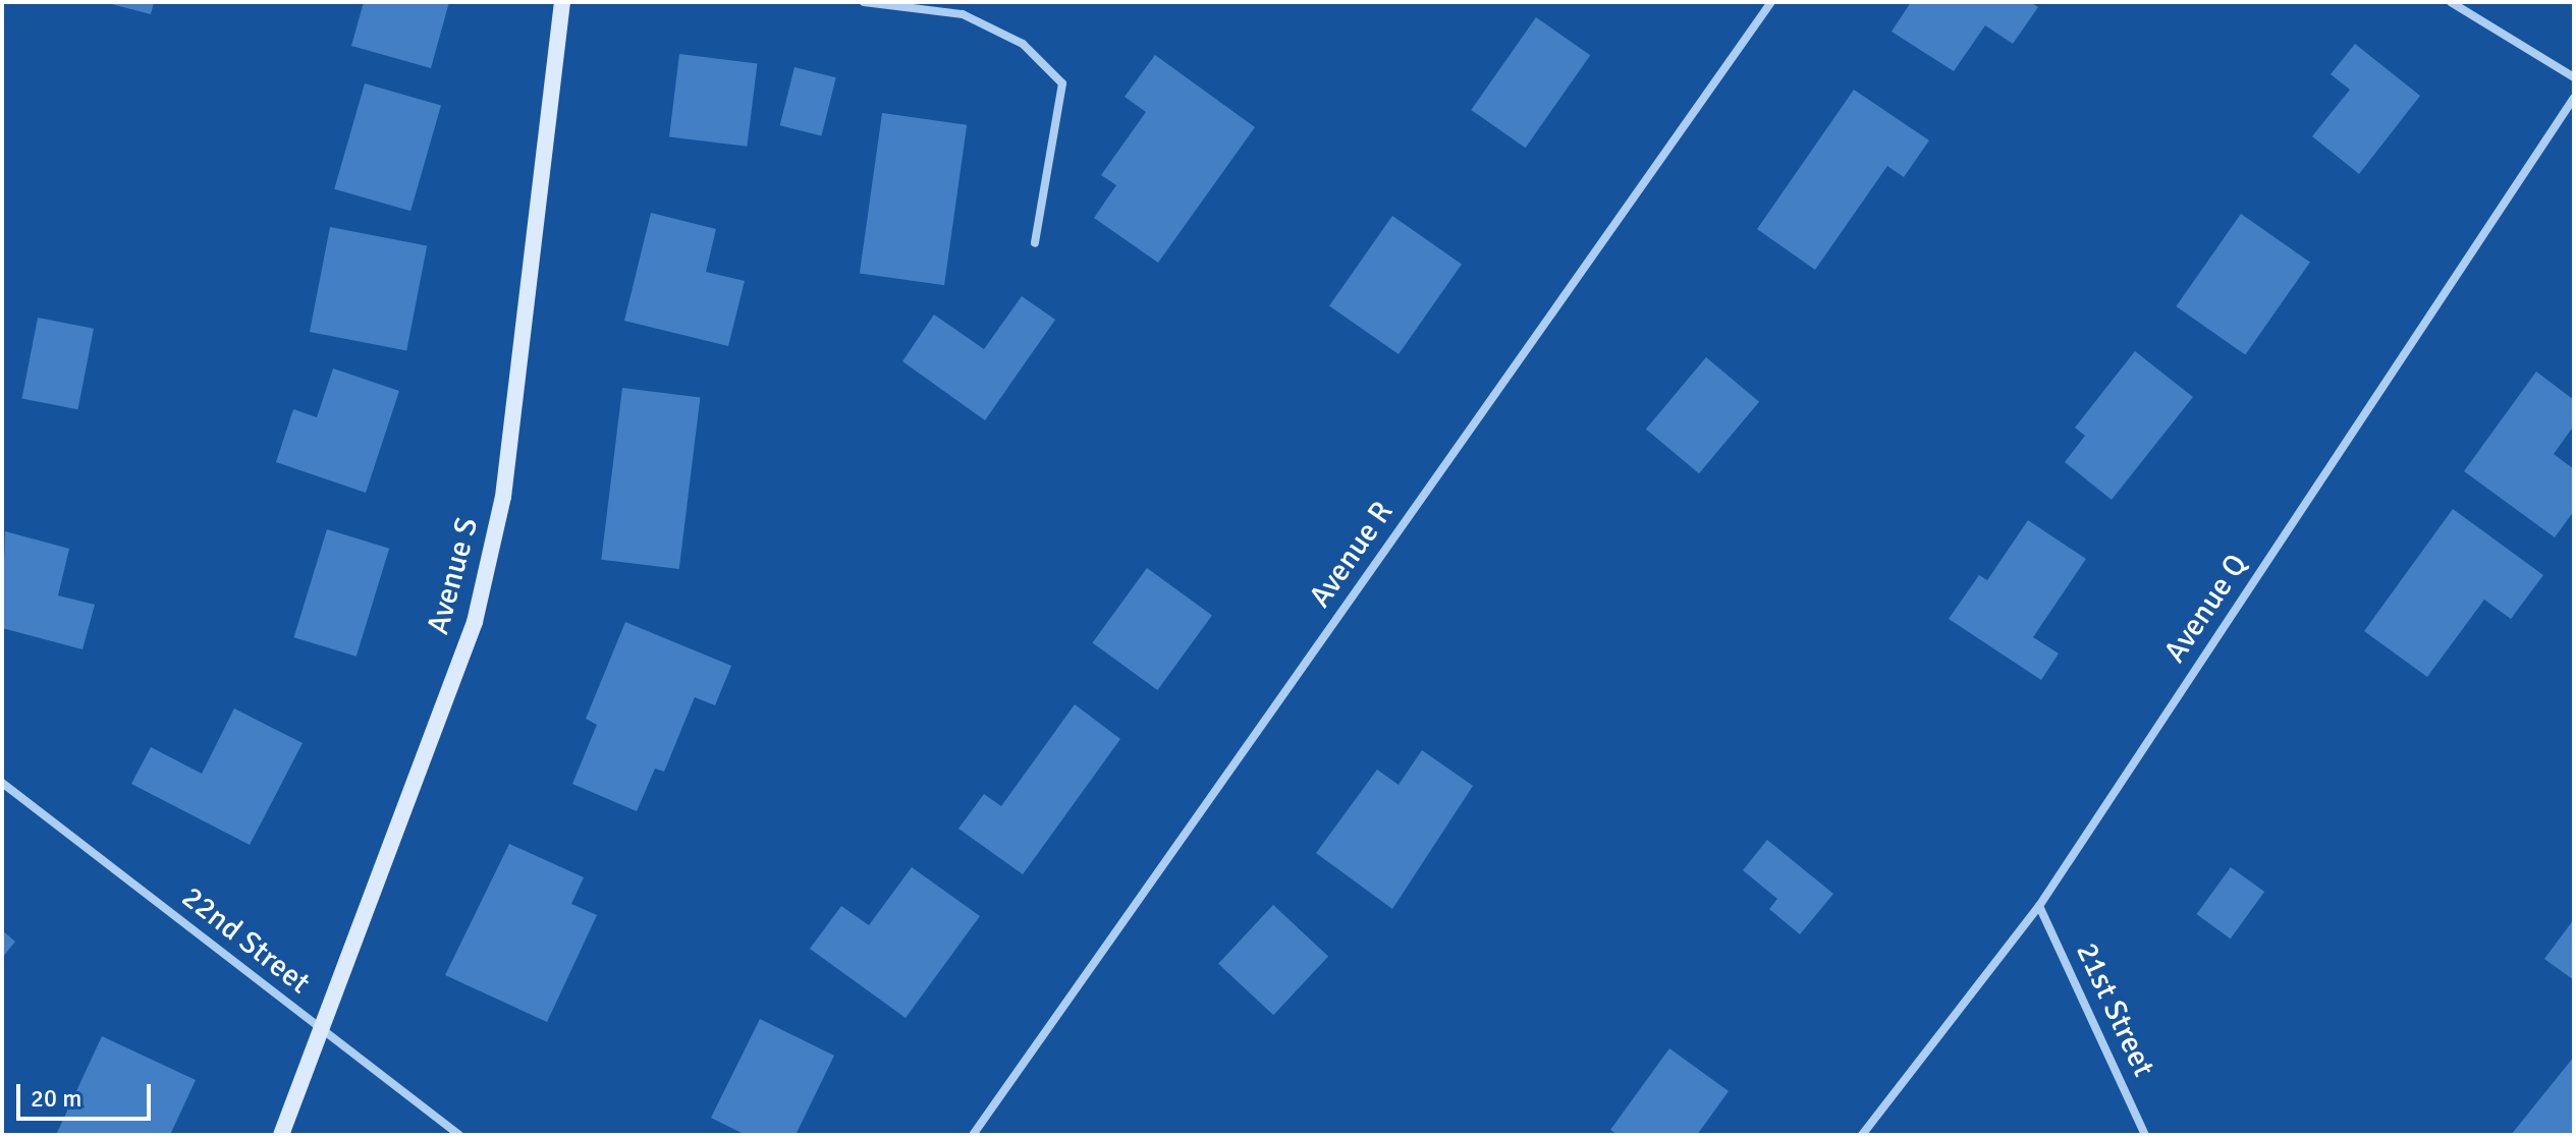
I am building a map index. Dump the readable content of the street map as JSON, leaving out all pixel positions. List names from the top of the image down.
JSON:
{
  "streets": {
    "street": [
      "Avenue R",
      "Avenue S",
      "Avenue Q",
      "22nd Street",
      "21st Street"
    ]
  },
  "crossings": [
    ["Avenue S", "22nd Street"],
    ["Avenue Q", "21st Street"]
  ],
  "scale_bar": "20 m"
}
